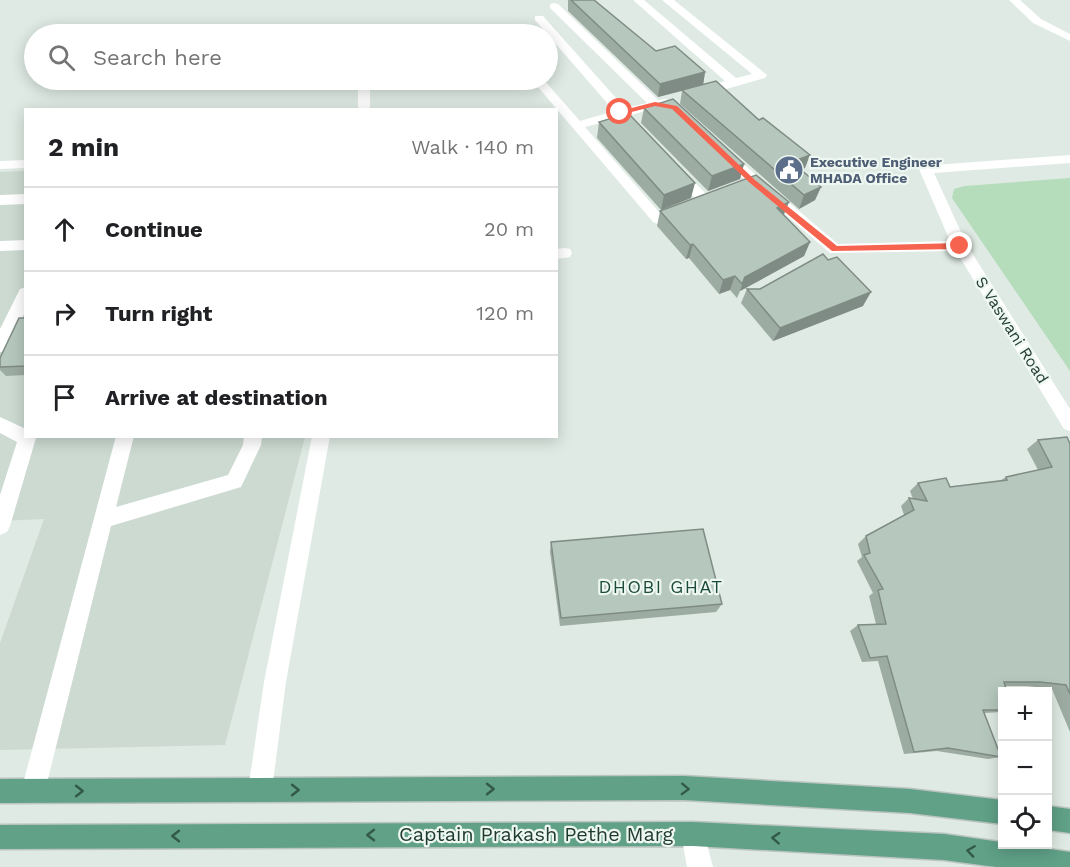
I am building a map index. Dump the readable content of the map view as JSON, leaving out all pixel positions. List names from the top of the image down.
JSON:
{
  "streets": {
    "main road": ["Captain Prakash Pethe Marg"],
    "street": ["S Vaswani Road"]
  },
  "districts": ["DHOBI GHAT"],
  "places": {
    "public building": ["Executive Engineer MHADA Office"]
  },
  "page": {
    "search": "Search here",
    "heading": ["2 min", "Walk · 140 m"],
    "list": [
      ["Continue", "20 m"],
      ["Turn right", "120 m"],
      "Arrive at destination"
    ],
    "map_buttons": ["+", "−"]
  }
}
